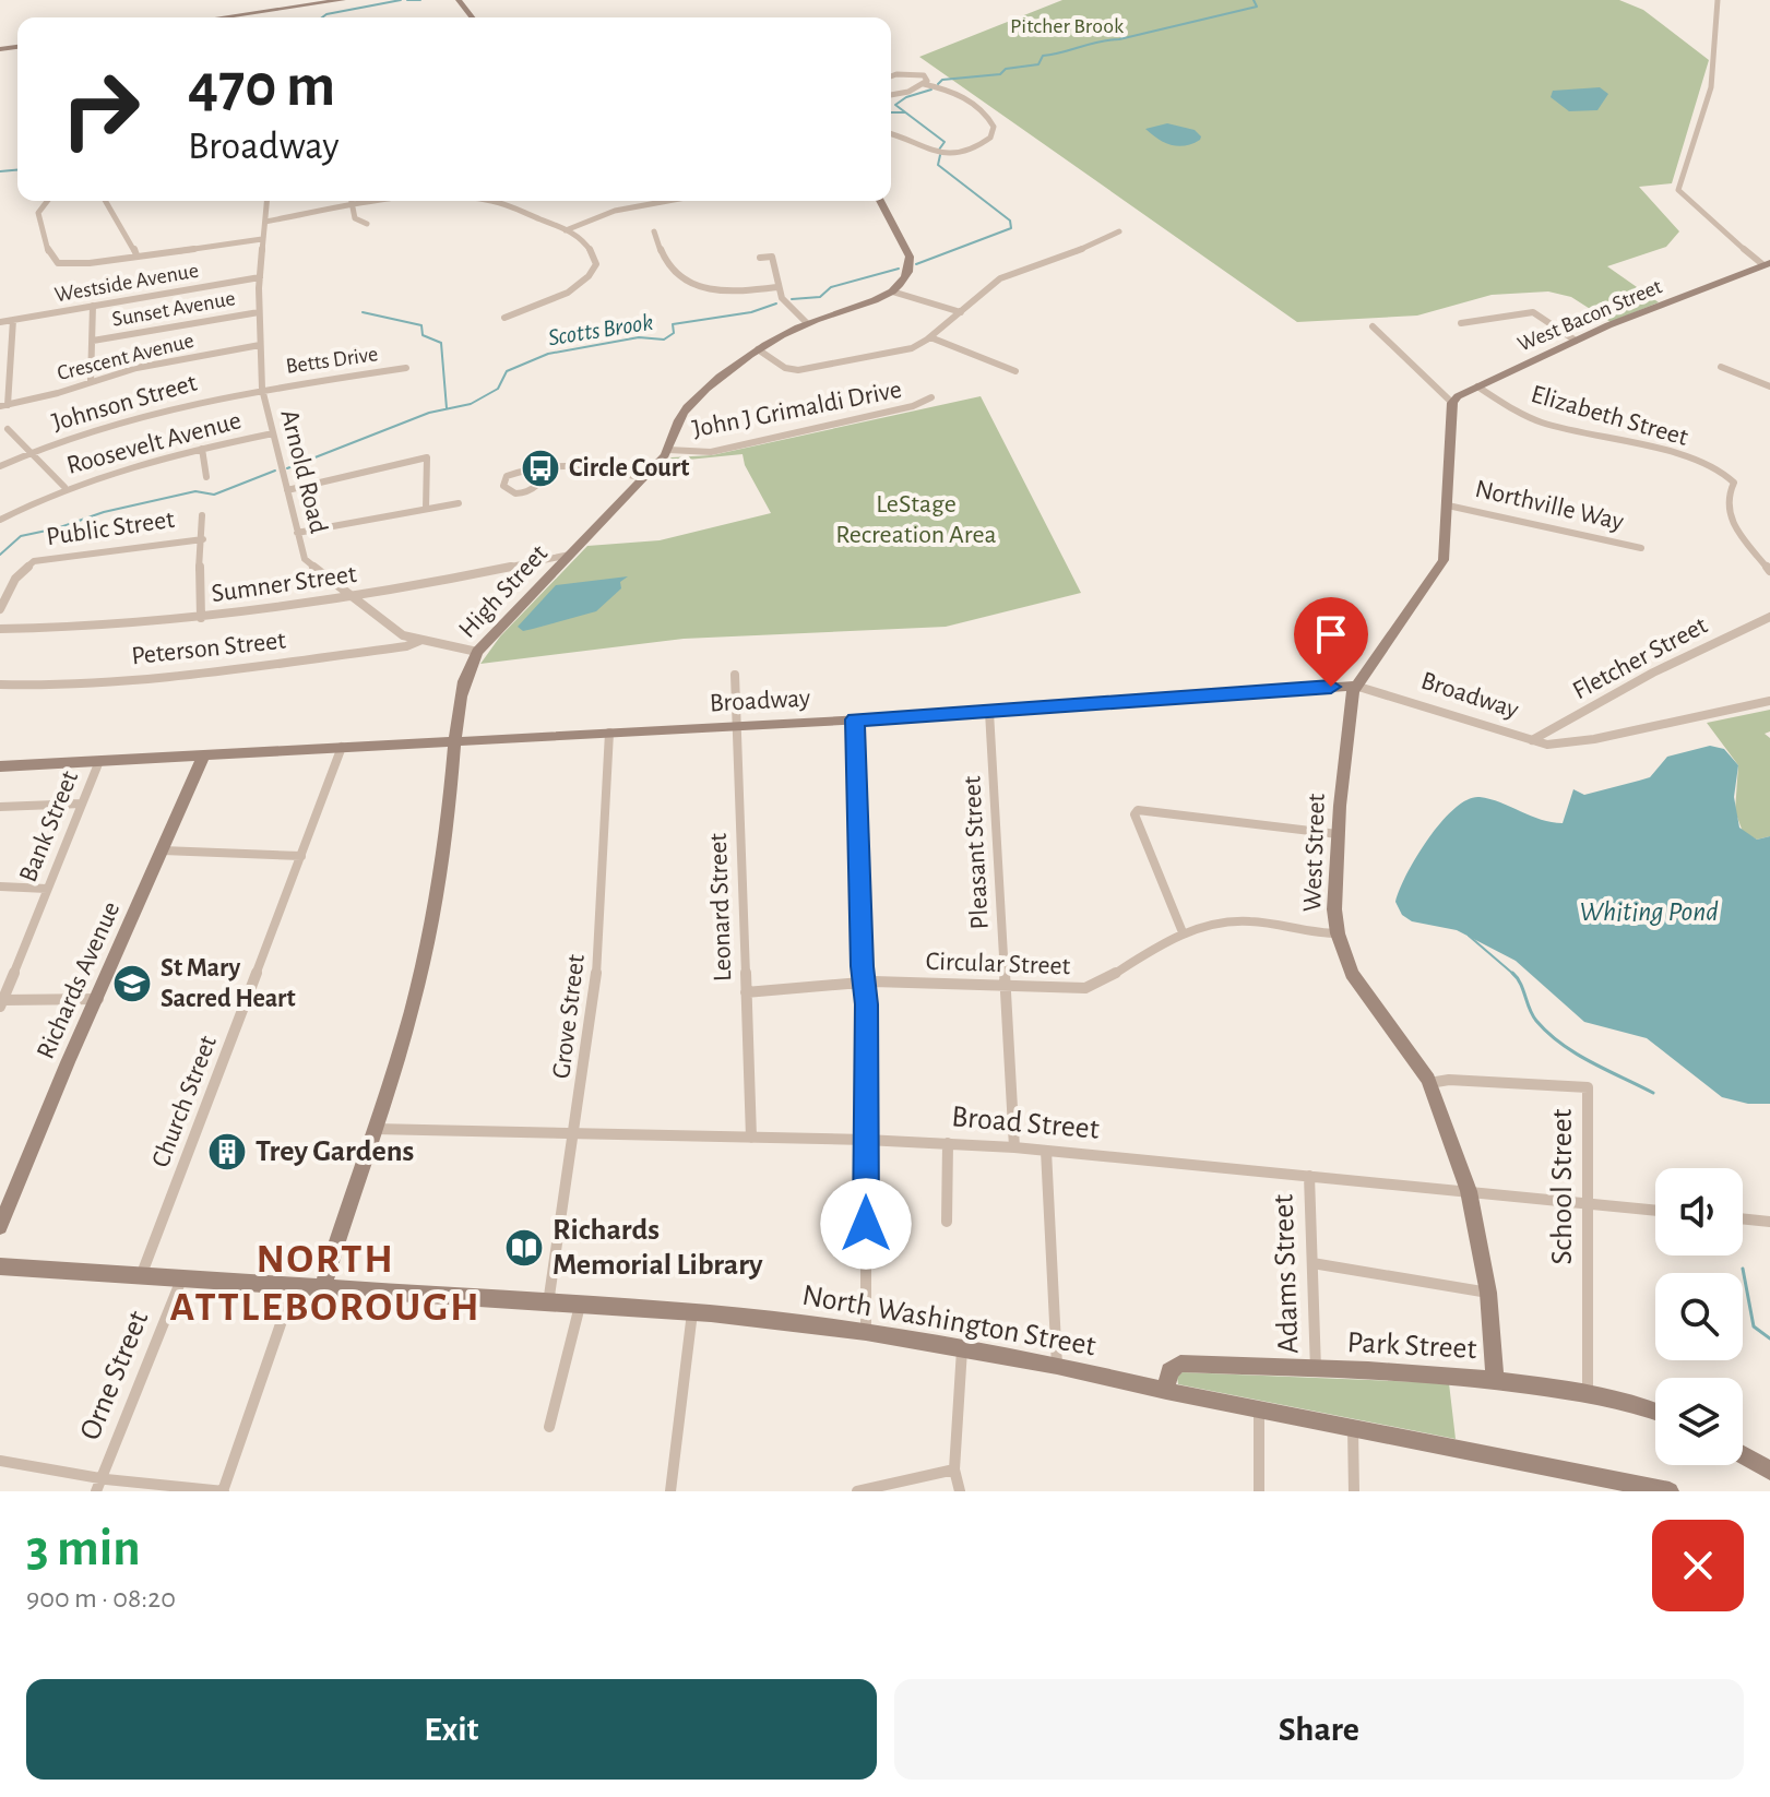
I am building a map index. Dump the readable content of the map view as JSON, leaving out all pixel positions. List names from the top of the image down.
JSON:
{
  "streets": {
    "street": [
      "Westside Avenue",
      "Sunset Avenue",
      "West Bacon Street",
      "Crescent Avenue",
      "Betts Drive",
      "Johnson Street",
      "John J Grimaldi Drive",
      "Elizabeth Street",
      "Roosevelt Avenue",
      "Arnold Road",
      "Northville Way",
      "Public Street",
      "Sumner Street",
      "High Street",
      "Peterson Street",
      "Fletcher Street",
      "Broadway",
      "Bank Street",
      "Pleasant Street",
      "West Street",
      "Leonard Street",
      "Circular Street",
      "Richards Avenue",
      "Grove Street",
      "Church Street",
      "Broad Street",
      "School Street",
      "Adams Street",
      "North Washington Street",
      "Park Street",
      "Orne Street"
    ]
  },
  "crossings": [
    ["Westside Avenue", "Arnold Road"],
    ["Sunset Avenue", "Arnold Road"],
    ["West Bacon Street", "Elizabeth Street"],
    ["West Bacon Street", "West Street"],
    ["Crescent Avenue", "Arnold Road"],
    ["Betts Drive", "Johnson Street"],
    ["Betts Drive", "Arnold Road"],
    ["Johnson Street", "Arnold Road"],
    ["John J Grimaldi Drive", "High Street"],
    ["Roosevelt Avenue", "Arnold Road"],
    ["Arnold Road", "Sumner Street"],
    ["Arnold Road", "High Street"],
    ["Arnold Road", "Peterson Street"],
    ["Northville Way", "West Street"],
    ["Sumner Street", "High Street"],
    ["High Street", "Broadway"],
    ["High Street", "Broad Street"],
    ["High Street", "North Washington Street"],
    ["Fletcher Street", "Broadway"],
    ["Broadway", "Bank Street"],
    ["Broadway", "Pleasant Street"],
    ["Broadway", "West Street"],
    ["Broadway", "Leonard Street"],
    ["Broadway", "Richards Avenue"],
    ["Broadway", "Grove Street"],
    ["Broadway", "Church Street"],
    ["Pleasant Street", "Circular Street"],
    ["Pleasant Street", "Broad Street"],
    ["West Street", "Circular Street"],
    ["West Street", "Broad Street"],
    ["West Street", "School Street"],
    ["West Street", "Park Street"],
    ["Leonard Street", "Circular Street"],
    ["Leonard Street", "Broad Street"],
    ["Grove Street", "Broad Street"],
    ["Grove Street", "North Washington Street"],
    ["Church Street", "North Washington Street"],
    ["Broad Street", "School Street"],
    ["Broad Street", "Adams Street"],
    ["School Street", "Park Street"],
    ["Adams Street", "Park Street"],
    ["North Washington Street", "Park Street"],
    ["North Washington Street", "Orne Street"]
  ],
  "districts": ["NORTH ATTLEBOROUGH"],
  "water": ["Scotts Brook", "Whiting Pond"],
  "parks": ["Pitcher Brook", "LeStage Recreation Area"],
  "places": {
    "bus stop": ["Circle Court"],
    "school or university": ["St Mary Sacred Heart"],
    "building": ["Trey Gardens"],
    "library": ["Richards Memorial Library"]
  },
  "page": {
    "turn": ["470 m", "Broadway"],
    "heading": ["3 min", "900 m · 08:20"],
    "buttons": ["Exit", "Share"]
  }
}
